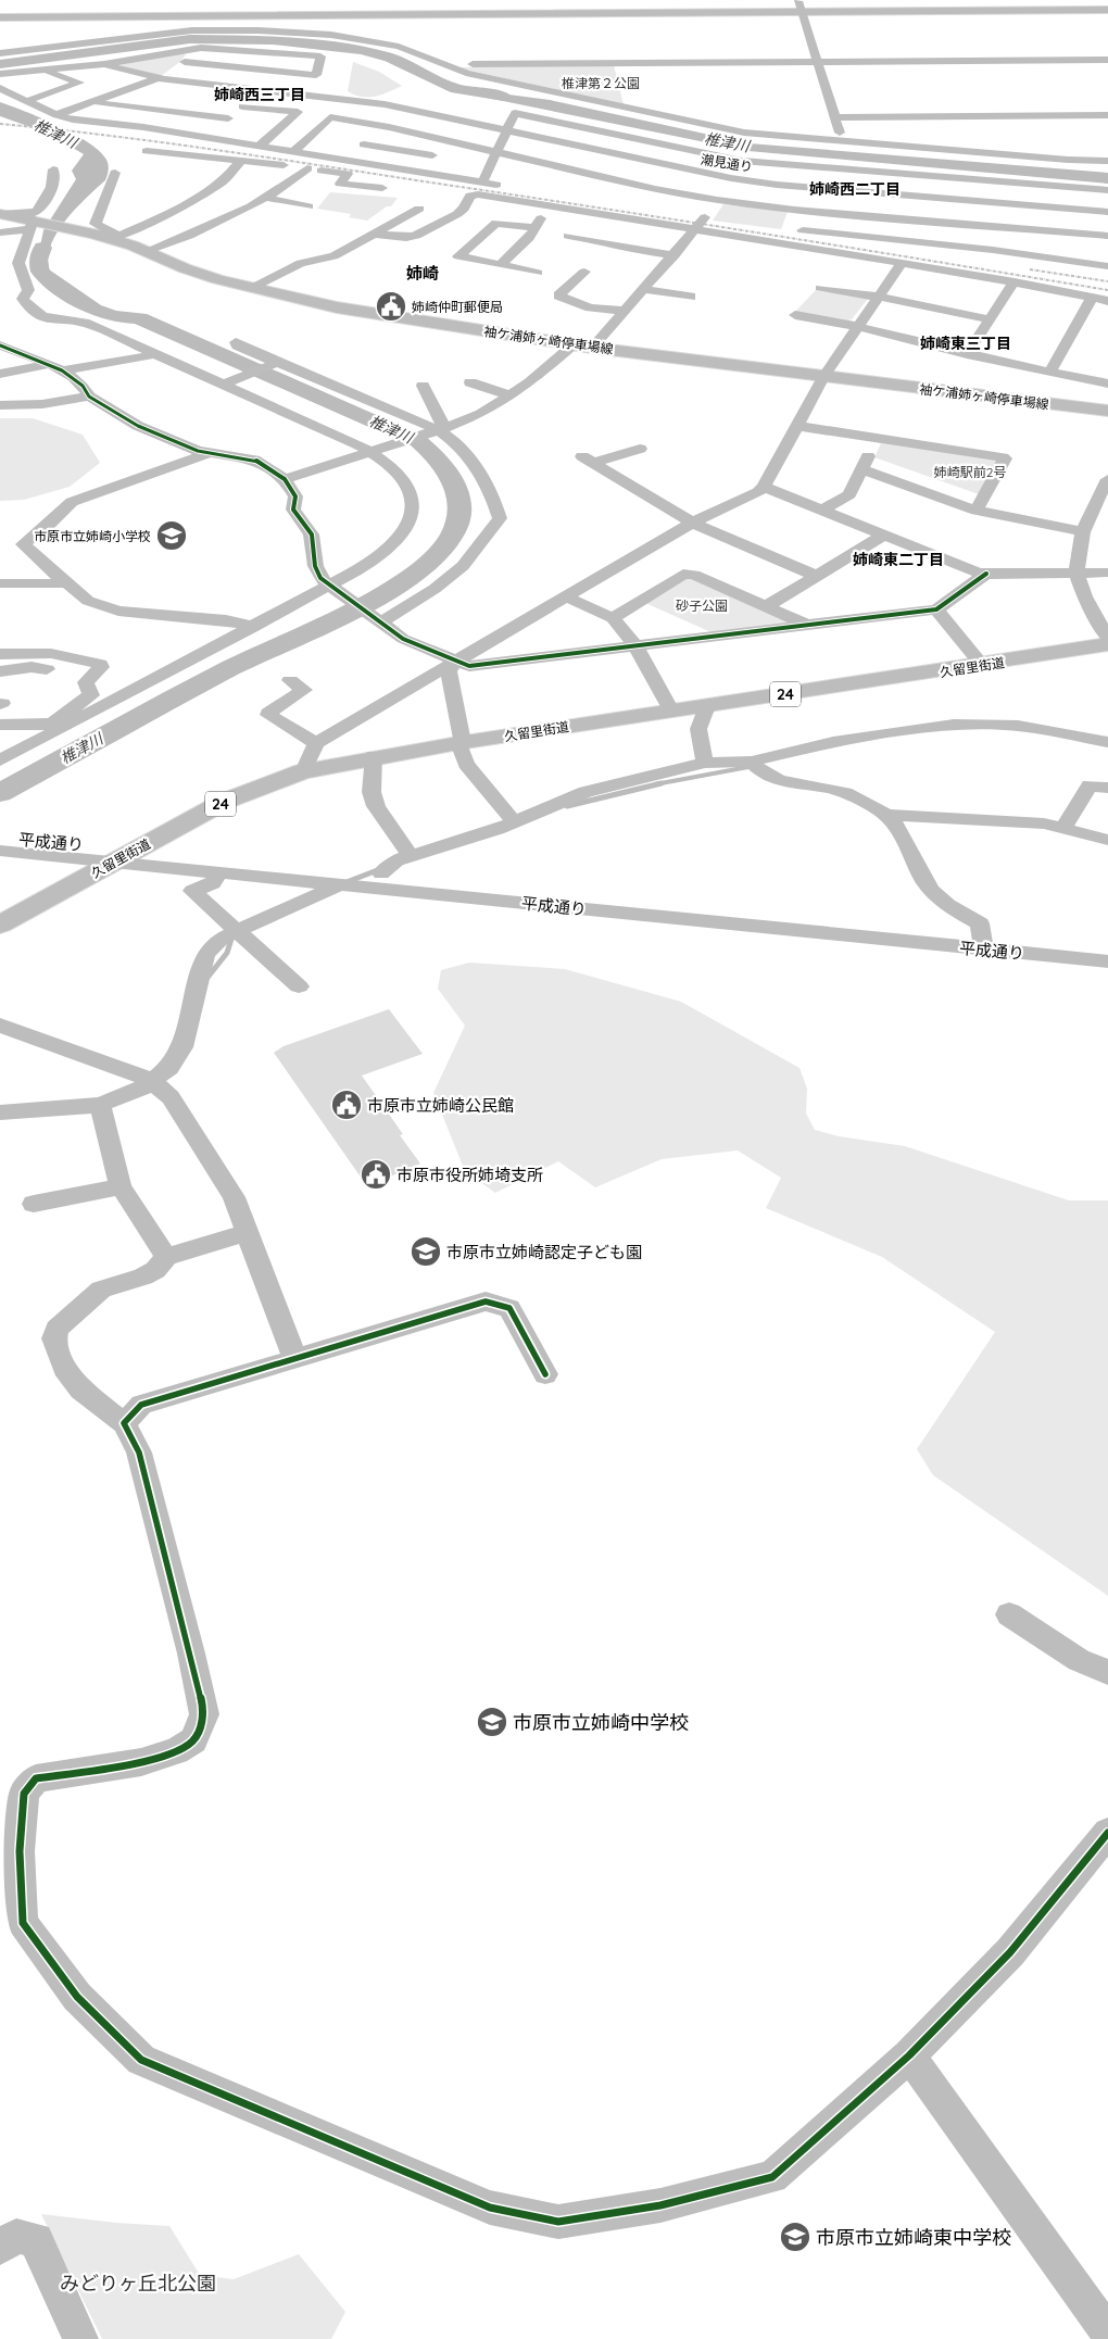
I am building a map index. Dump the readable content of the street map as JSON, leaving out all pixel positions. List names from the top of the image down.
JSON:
{
  "streets": {
    "main road": ["袖ケ浦姉ヶ崎停車場線", "久留里街道", "24"],
    "street": ["潮見通り", "平成通り"]
  },
  "crossings": [
    ["久留里街道", "平成通り"]
  ],
  "districts": [
    "姉崎西三丁目",
    "姉崎西二丁目",
    "姉崎",
    "姉崎東三丁目",
    "姉崎東二丁目"
  ],
  "water": ["椎津川"],
  "parks": [
    "椎津第２公園",
    "姉崎駅前2号",
    "砂子公園",
    "みどりヶ丘北公園"
  ],
  "places": {
    "public building": ["姉崎仲町郵便局", "市原市立姉崎公民館", "市原市役所姉埼支所"],
    "school or university": [
      "市原市立姉崎小学校",
      "市原市立姉崎認定子ども園",
      "市原市立姉崎中学校",
      "市原市立姉崎東中学校"
    ]
  }
}
